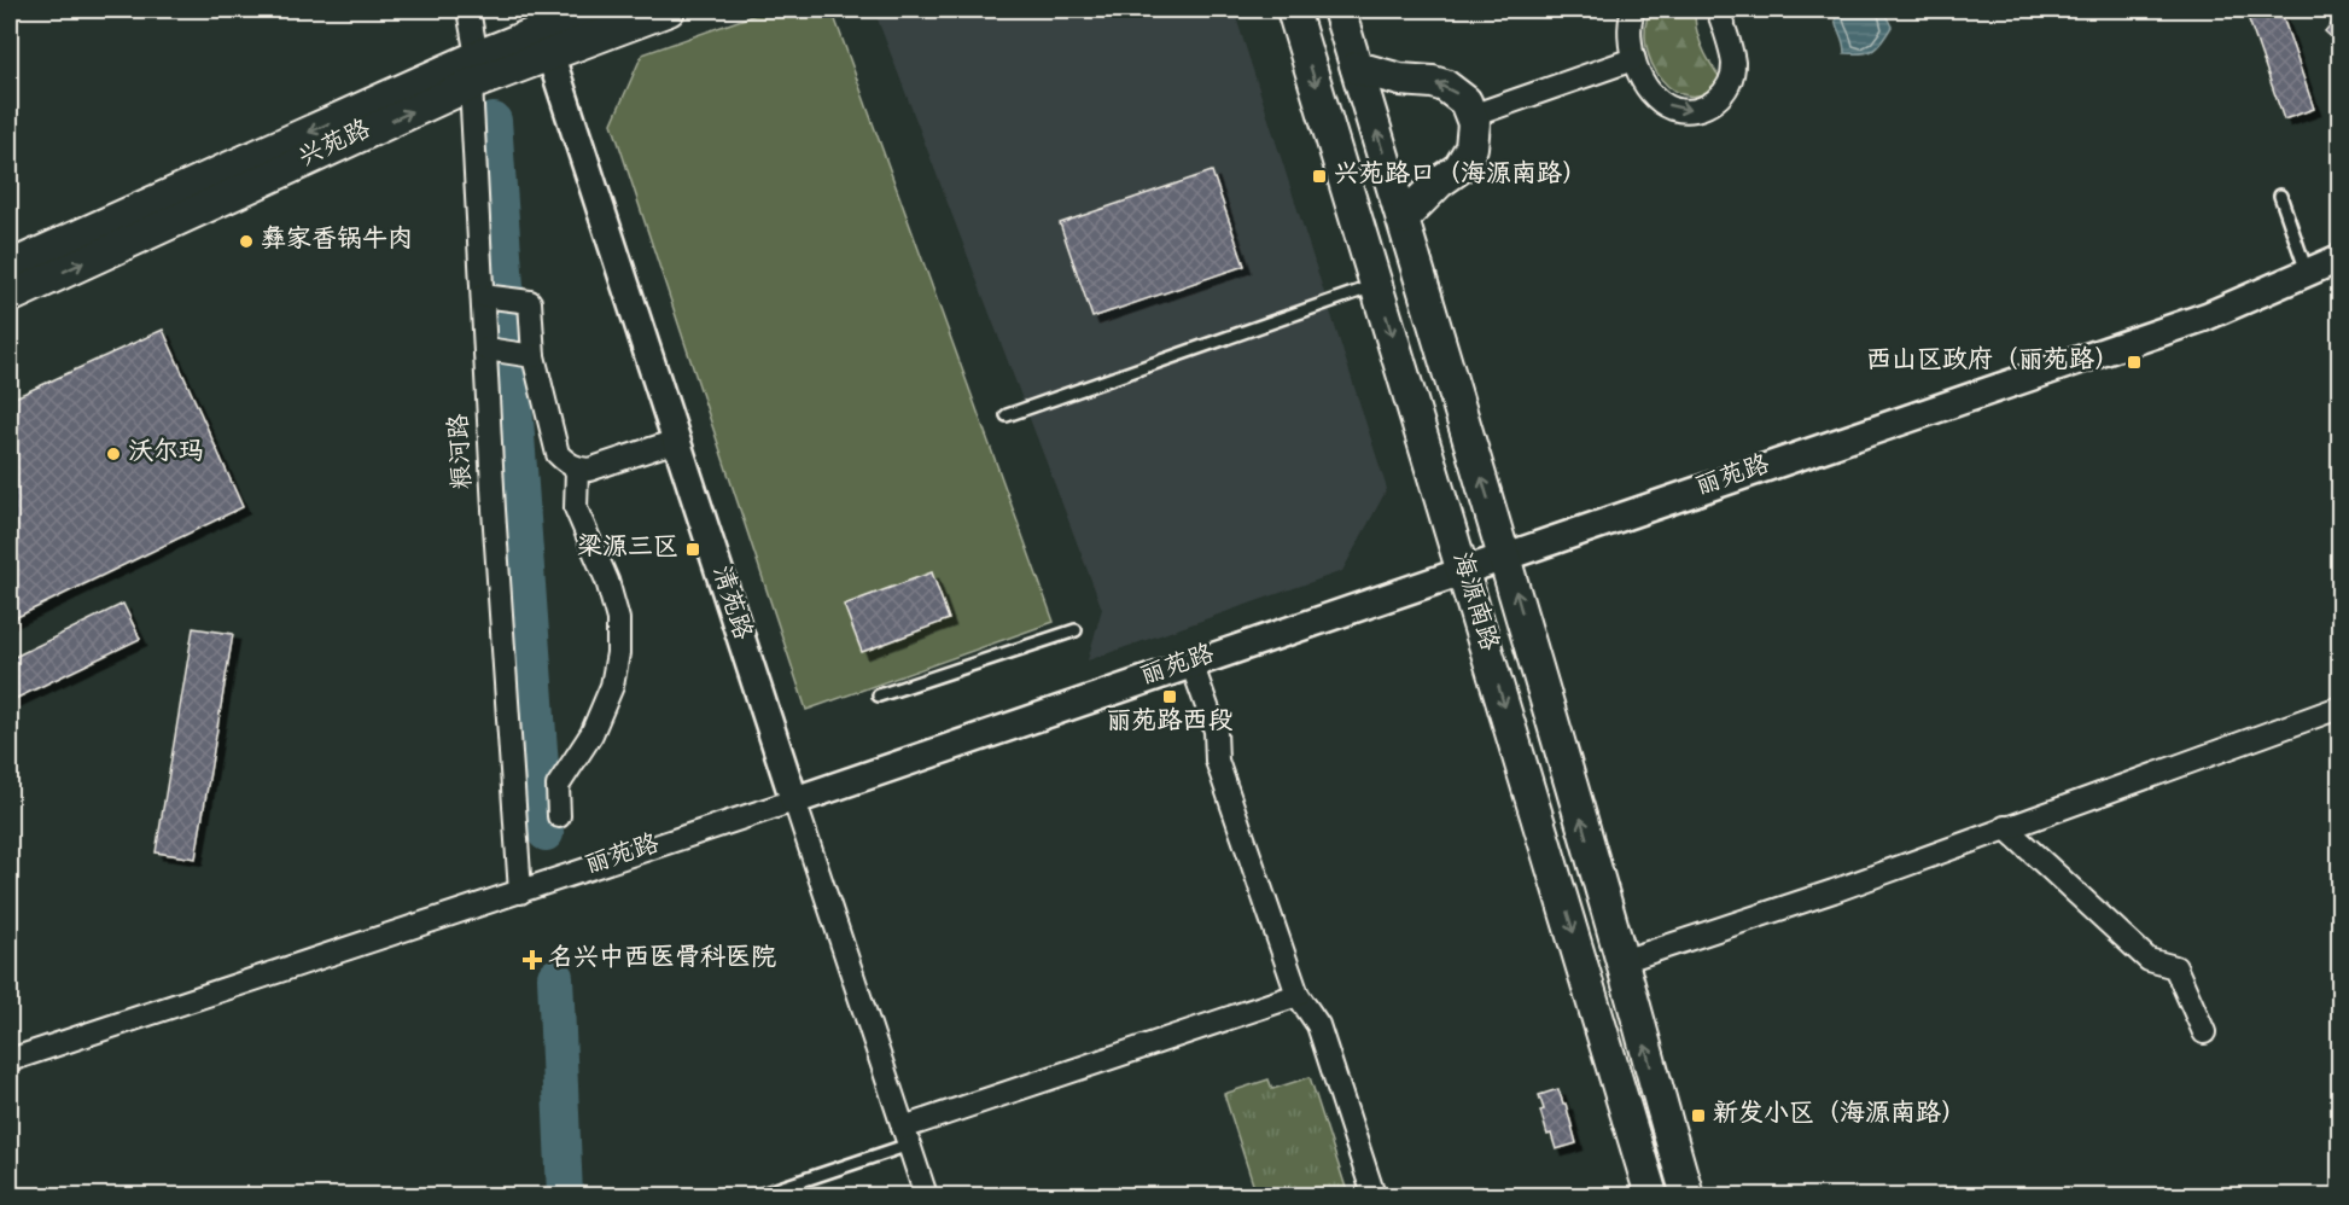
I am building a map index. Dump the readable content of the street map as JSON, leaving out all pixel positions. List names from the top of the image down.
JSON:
{
  "streets": {
    "main road": ["兴苑路", "海源南路"],
    "street": ["粮河路", "丽苑路", "清苑路"]
  },
  "crossings": [
    ["兴苑路", "粮河路"],
    ["兴苑路", "清苑路"],
    ["粮河路", "丽苑路"],
    ["丽苑路", "海源南路"],
    ["丽苑路", "清苑路"]
  ],
  "places": {
    "transit": [
      "兴苑路口（海源南路）",
      "西山区政府（丽苑路）",
      "梁源三区",
      "丽苑路西段",
      "新发小区（海源南路）"
    ],
    "other": ["彝家香锅牛肉", "沃尔玛"],
    "health": ["名兴中西医骨科医院"]
  }
}
